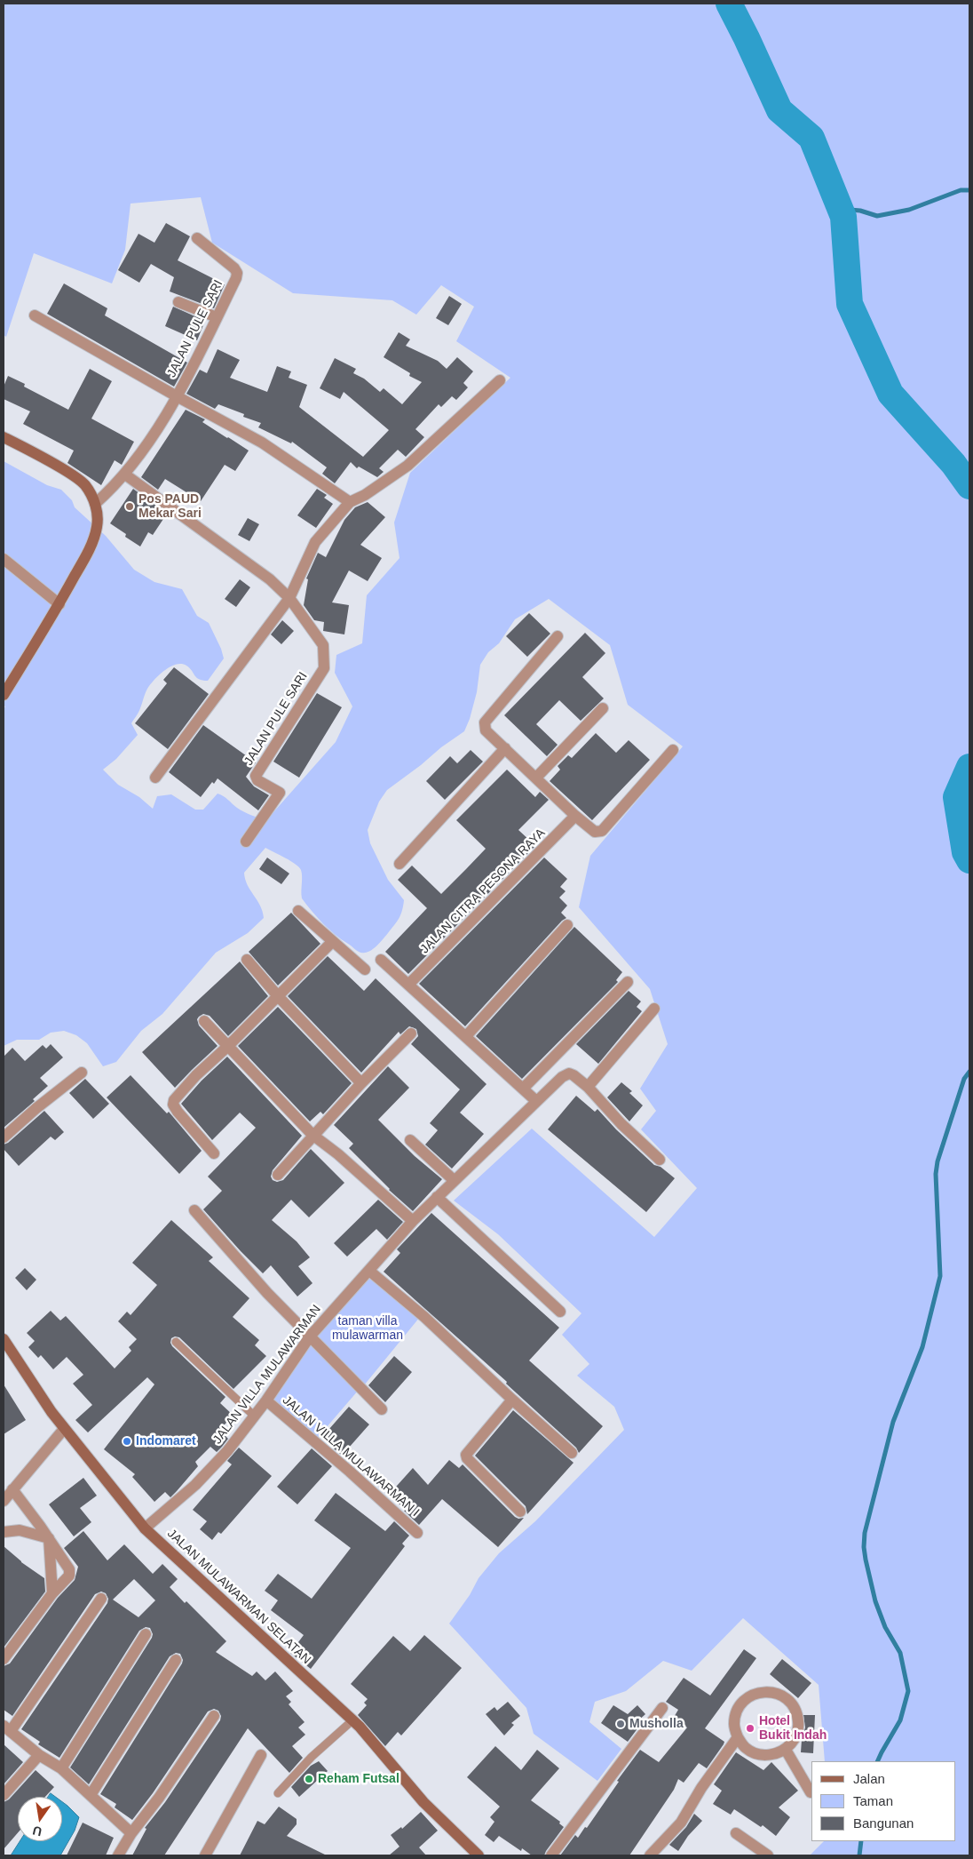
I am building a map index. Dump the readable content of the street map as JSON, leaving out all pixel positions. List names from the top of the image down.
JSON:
{
  "streets": {
    "street": [
      "JALAN PULE SARI",
      "JALAN CITRA PESONA RAYA",
      "JALAN VILLA MULAWARMAN",
      "JALAN VILLA MULAWARMAN I",
      "JALAN MULAWARMAN SELATAN"
    ]
  },
  "crossings": [
    ["JALAN VILLA MULAWARMAN", "JALAN VILLA MULAWARMAN I"],
    ["JALAN VILLA MULAWARMAN", "JALAN MULAWARMAN SELATAN"]
  ],
  "parks": ["taman villa mulawarman"],
  "places": [
    "Pos PAUD Mekar Sari",
    "Indomaret",
    "Musholla",
    "Hotel Bukit Indah",
    "Reham Futsal"
  ],
  "legend": ["Jalan", "Taman", "Bangunan"],
  "north": "bottom"
}
